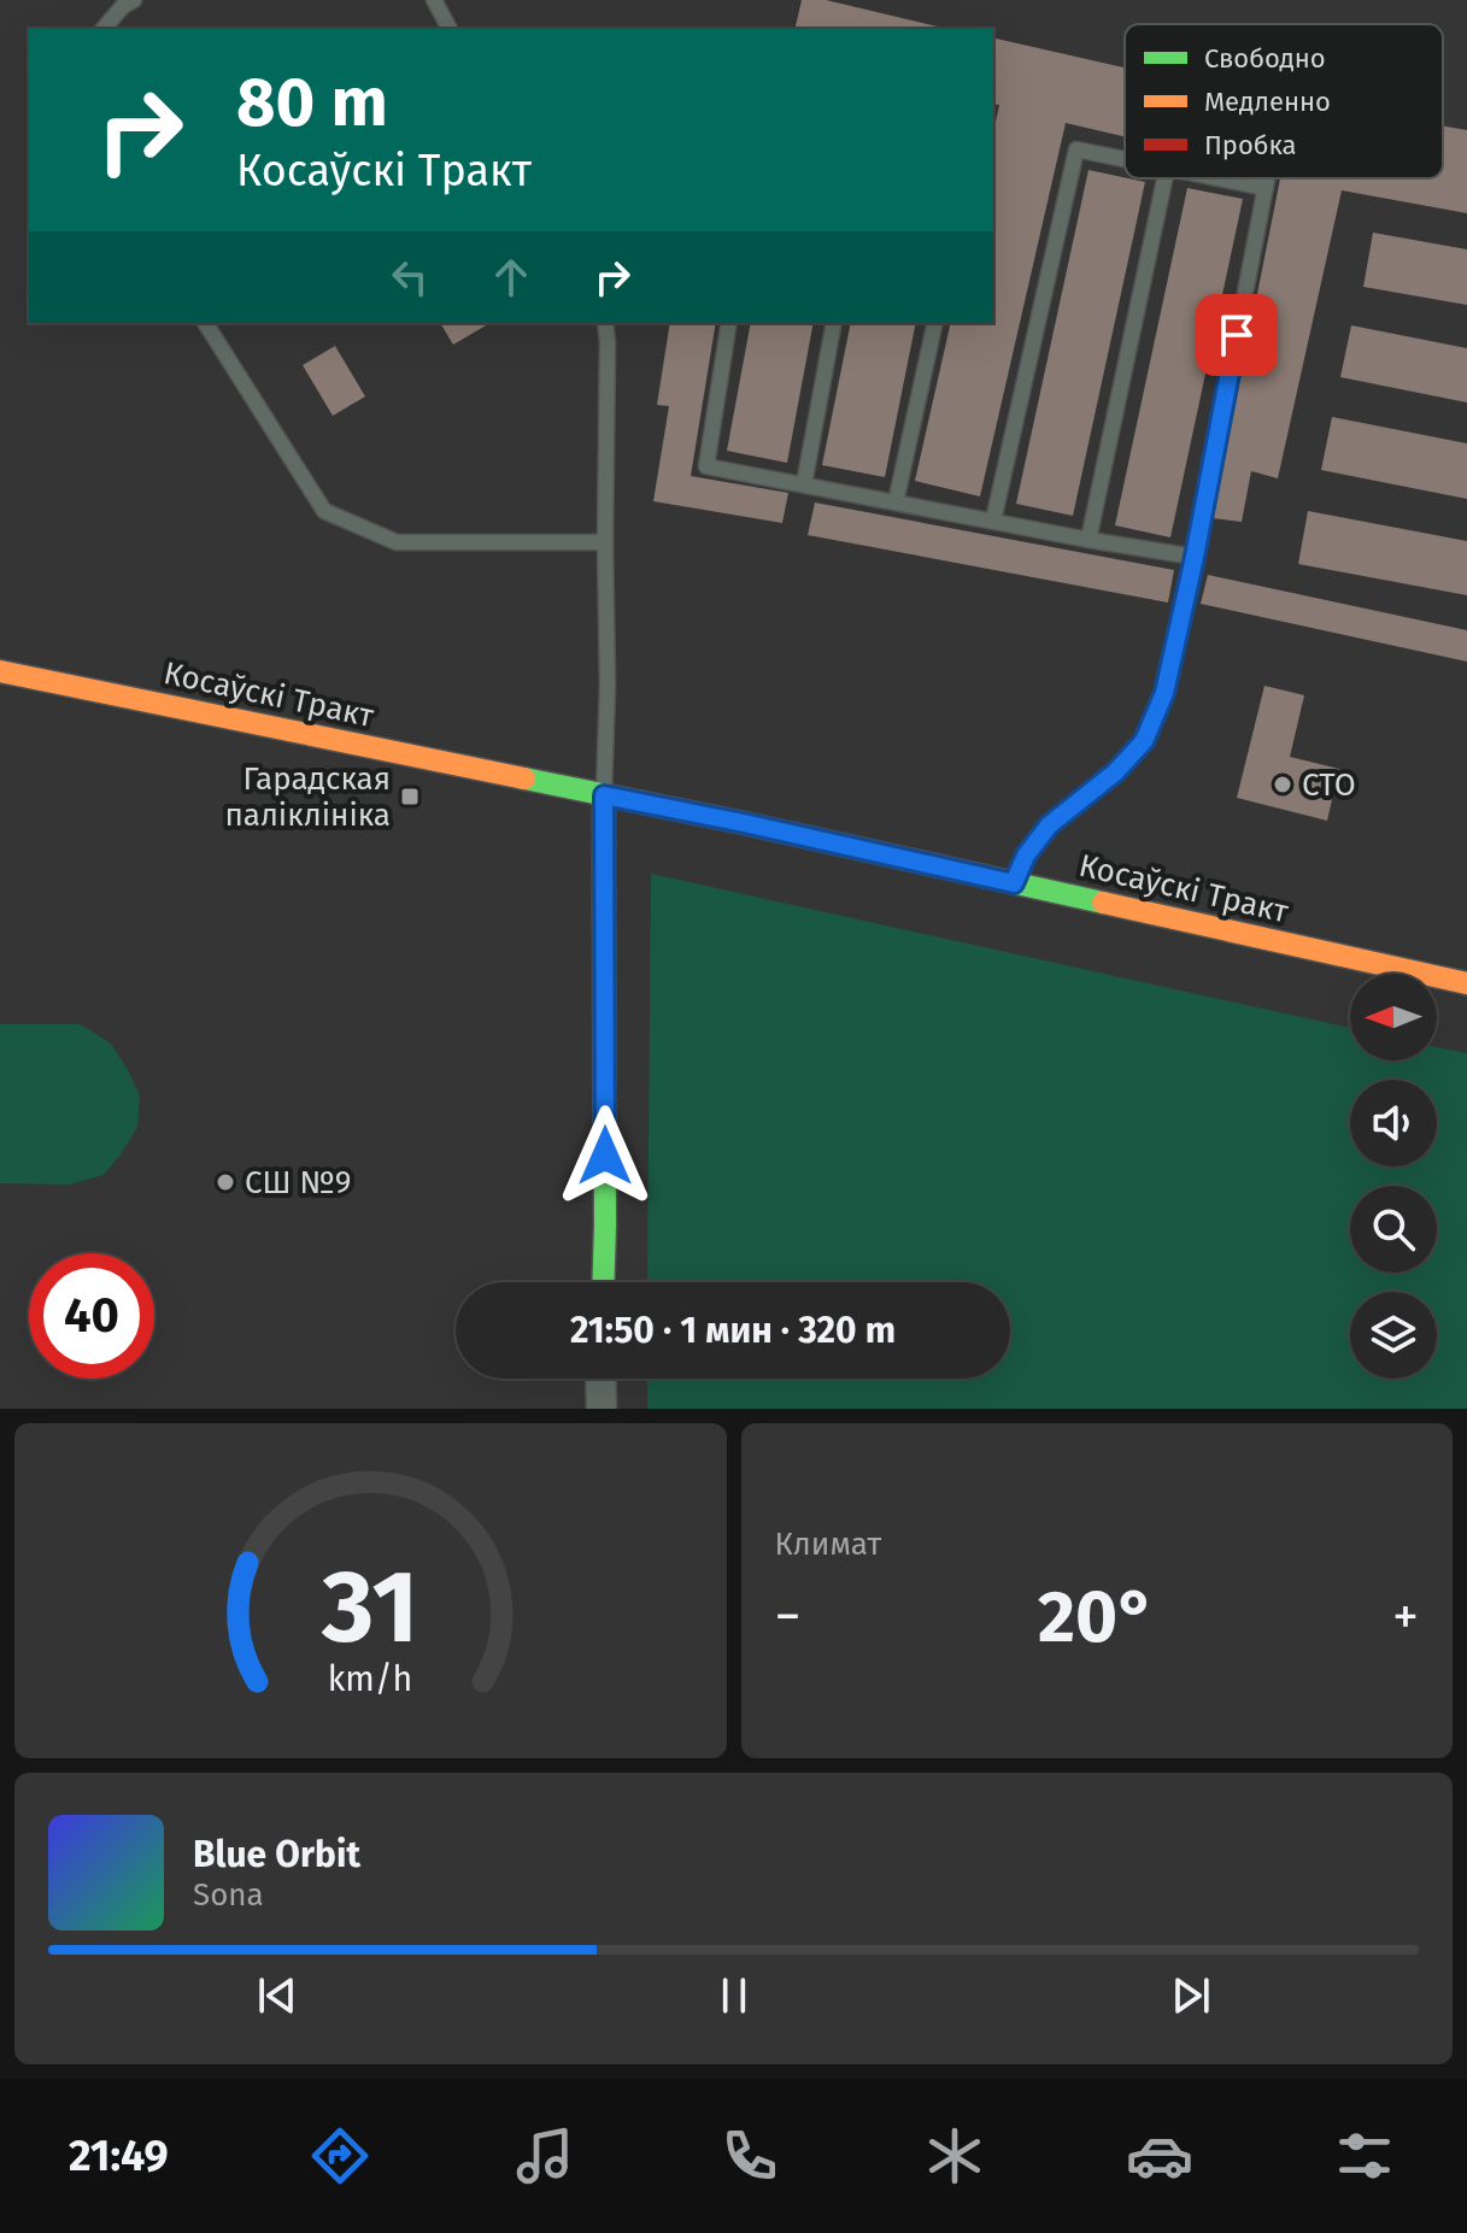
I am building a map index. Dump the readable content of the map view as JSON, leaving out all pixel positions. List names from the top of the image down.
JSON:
{
  "streets": {
    "main road": ["Косаўскі Тракт"]
  },
  "places": {
    "other": ["СТО", "СШ №9"],
    "transit": ["Гарадская паліклініка"]
  },
  "legend": ["Свободно", "Медленно", "Пробка"],
  "north": "left",
  "page": {
    "turn": ["80 m", "Косаўскі Тракт"],
    "limit": "40",
    "trip": "21:50 · 1 мин · 320 m",
    "tile": "Климат",
    "heat": ["−", "20°", "+"],
    "song": ["Blue Orbit", "Sona"],
    "tabs": "21:49",
    "gauge": ["31", "km/h"]
  }
}
